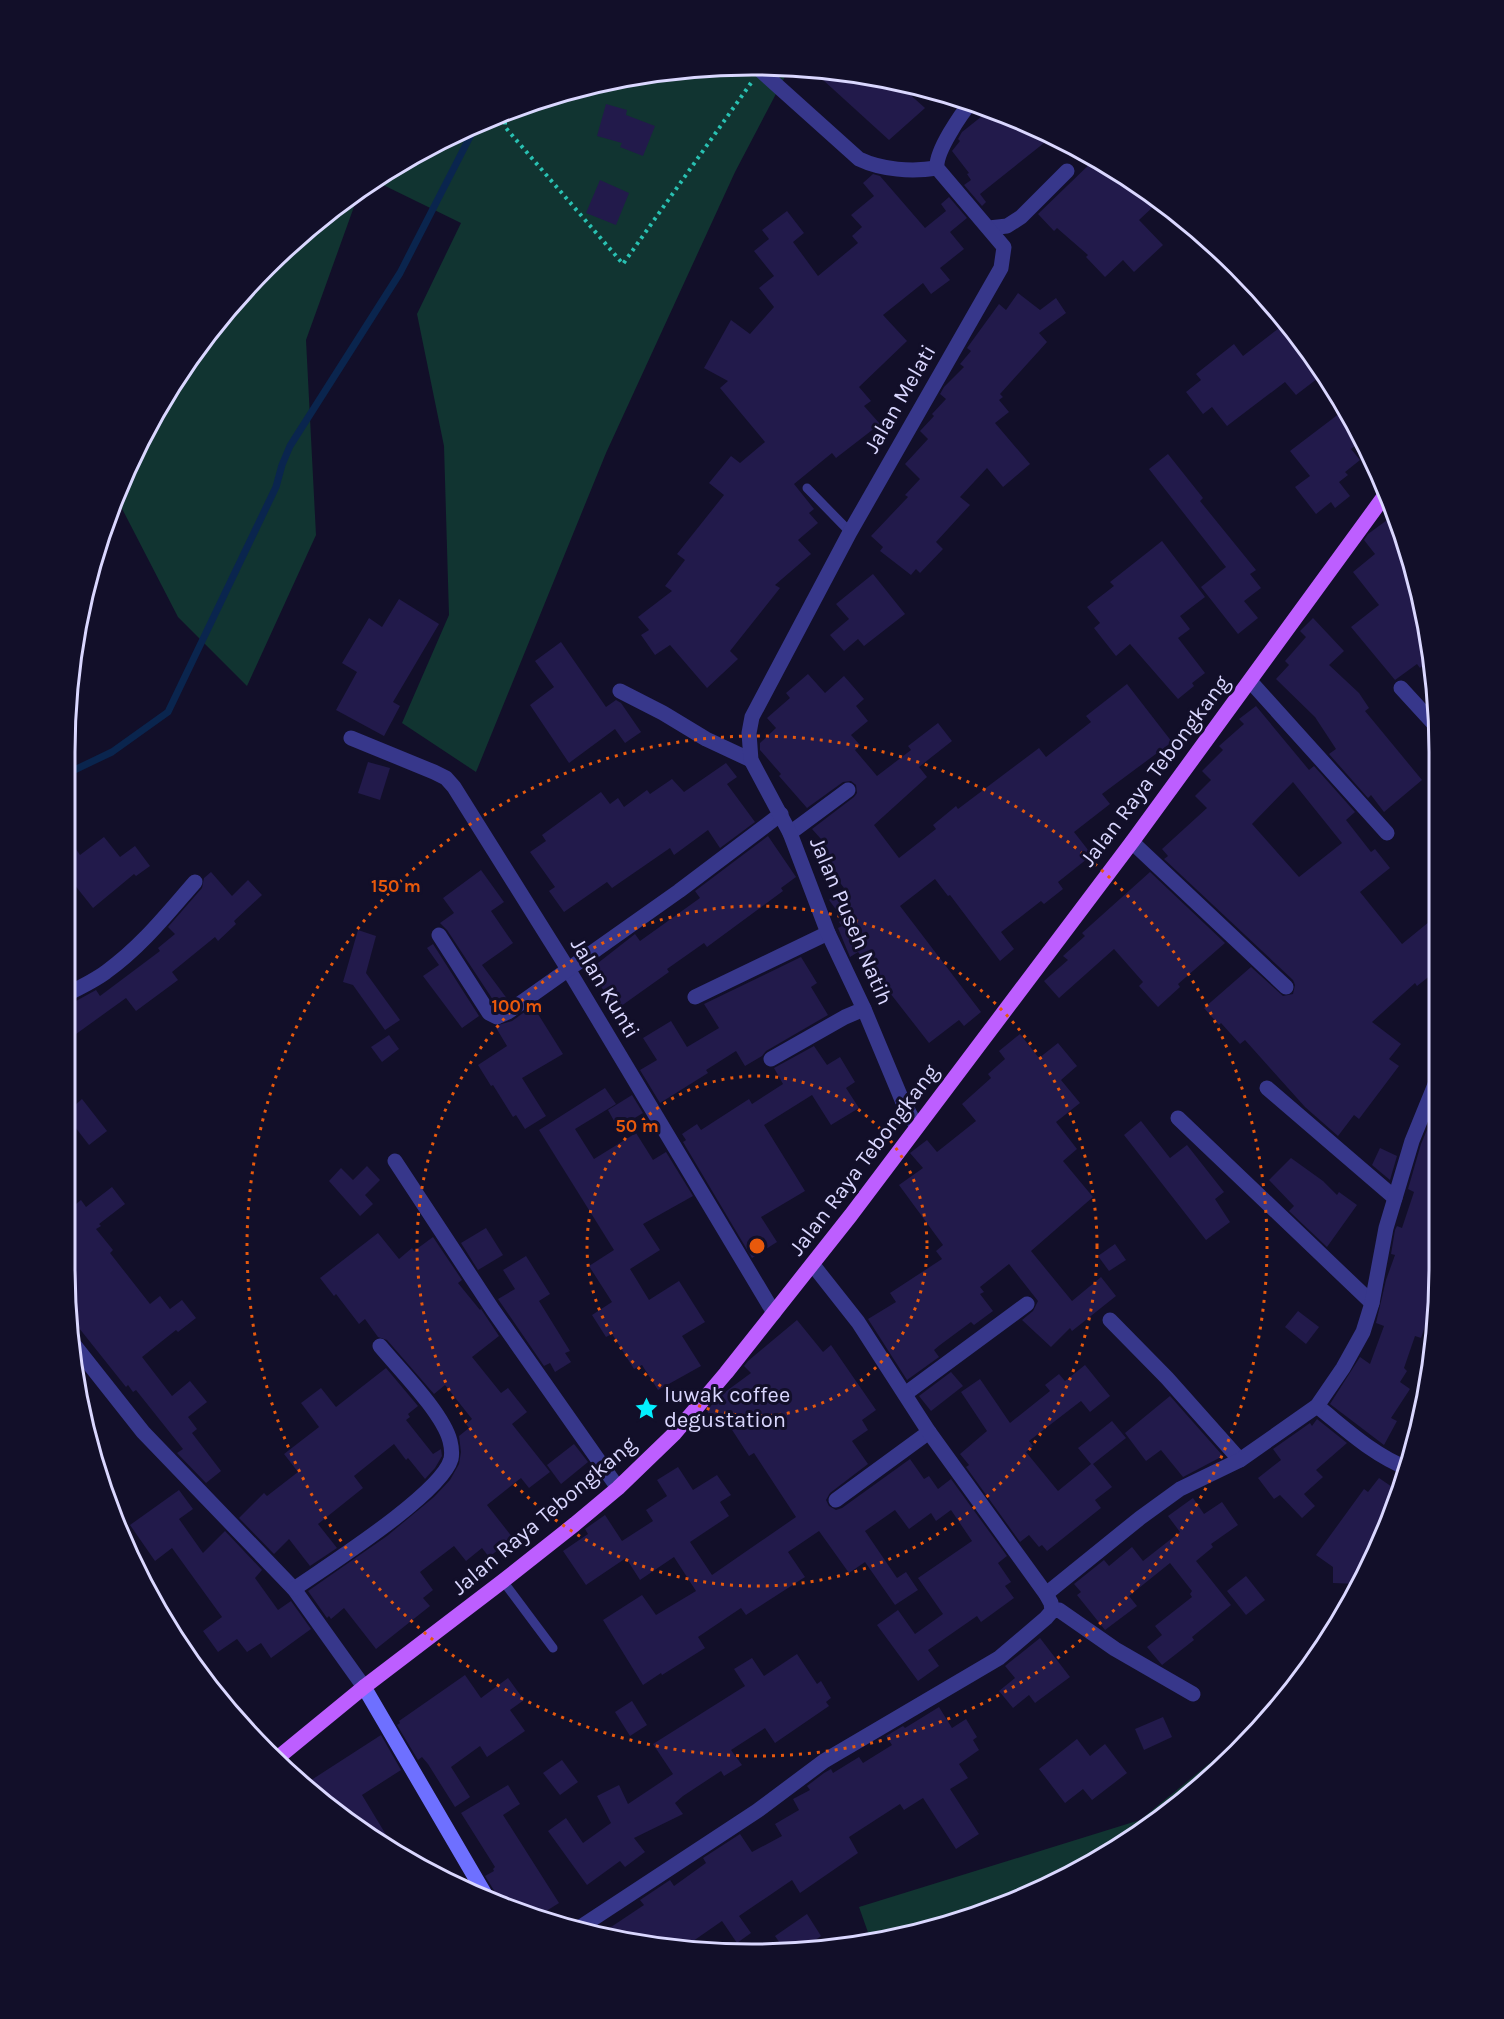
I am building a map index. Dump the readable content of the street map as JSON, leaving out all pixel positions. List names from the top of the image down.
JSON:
{
  "streets": {
    "main road": ["Jalan Raya Tebongkang"],
    "street": ["Jalan Melati", "Jalan Puseh Natih", "Jalan Kunti"]
  },
  "crossings": [
    ["Jalan Melati", "Jalan Puseh Natih"],
    ["Jalan Raya Tebongkang", "Jalan Puseh Natih"],
    ["Jalan Raya Tebongkang", "Jalan Kunti"]
  ],
  "places": {
    "place": ["luwak coffee degustation"]
  },
  "rings": ["150 m", "100 m", "50 m"]
}
